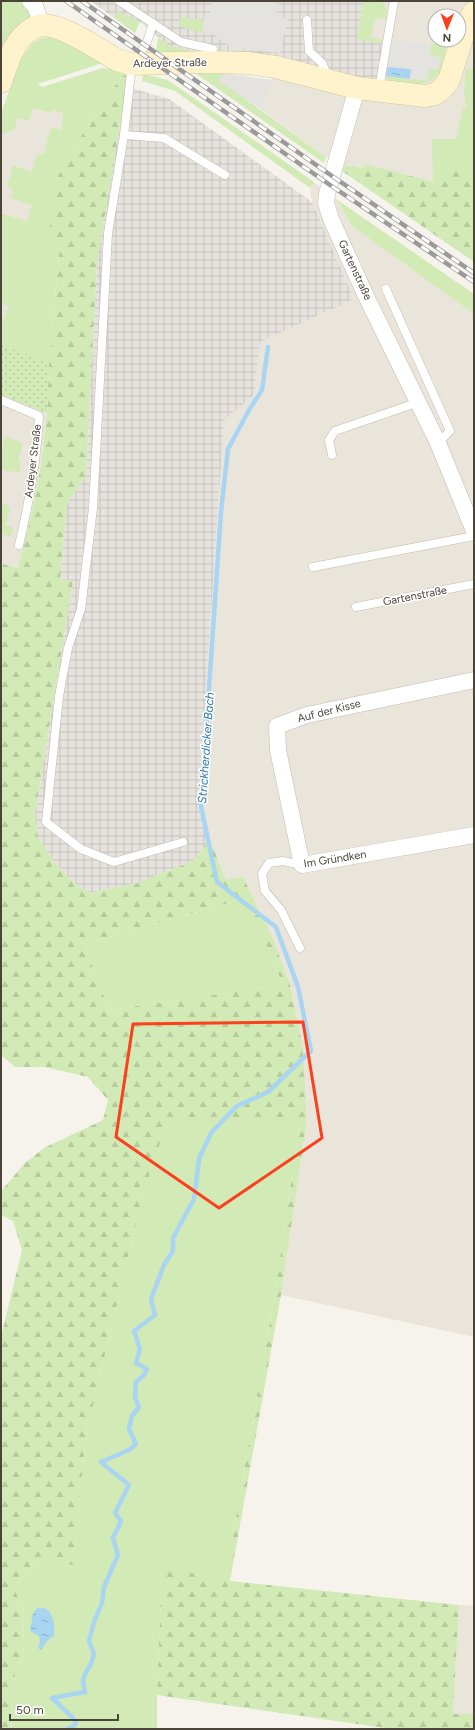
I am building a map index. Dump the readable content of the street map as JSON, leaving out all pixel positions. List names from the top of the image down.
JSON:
{
  "streets": {
    "main road": ["Ardeyer Straße"],
    "street": ["Gartenstraße", "Auf der Kisse", "Im Gründken"]
  },
  "crossings": [
    ["Ardeyer Straße", "Gartenstraße"],
    ["Auf der Kisse", "Im Gründken"]
  ],
  "water": ["Strickherdicker Bach"],
  "scale_bar": "50 m",
  "north": "bottom"
}
